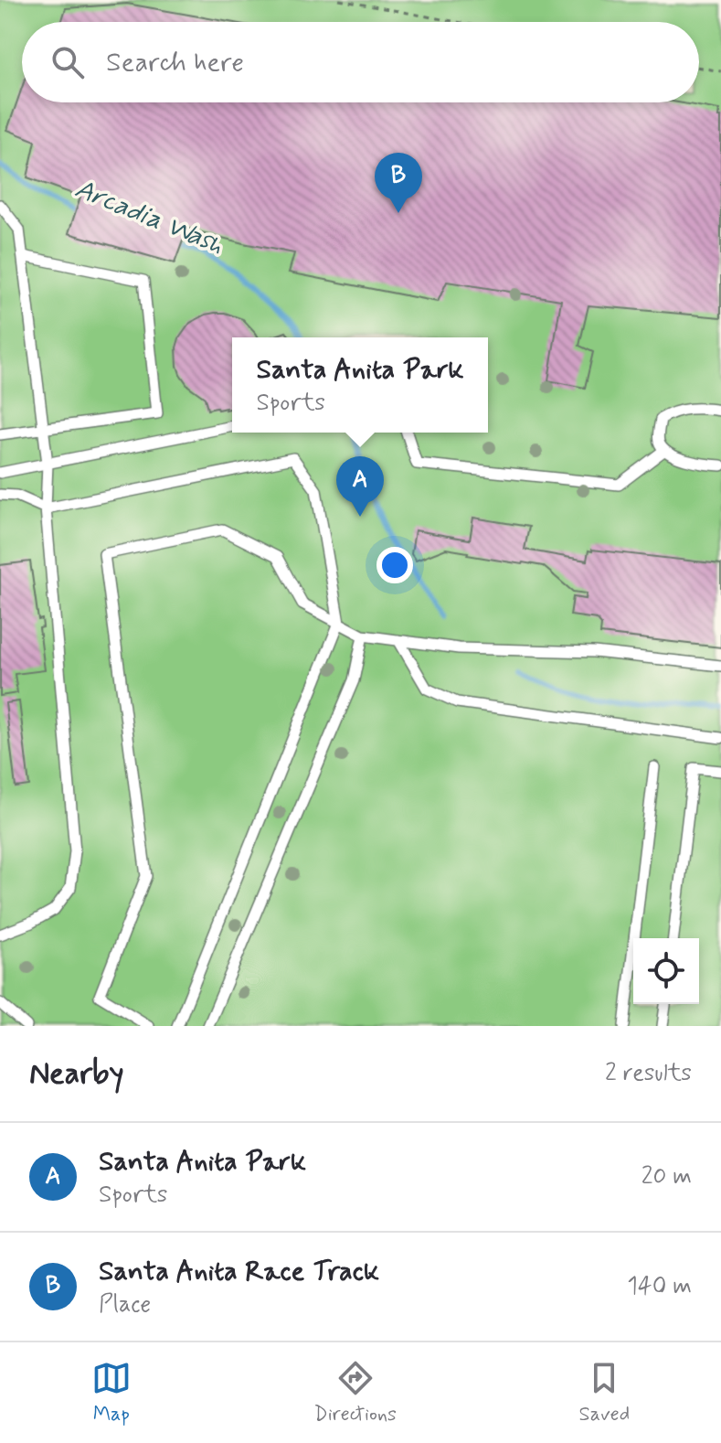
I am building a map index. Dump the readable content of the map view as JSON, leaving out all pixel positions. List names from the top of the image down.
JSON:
{
  "water": ["Arcadia Wash"],
  "page": {
    "search": "Search here",
    "pins": ["B", "A"],
    "popup": ["Santa Anita Park", "Sports"],
    "heading": ["Nearby", "2 results"],
    "list": [
      {
        "mark": "A",
        "name": "Santa Anita Park",
        "note": "Sports",
        "value": "20 m"
      },
      {
        "mark": "B",
        "name": "Santa Anita Race Track",
        "note": "Place",
        "value": "140 m"
      }
    ],
    "nav": ["Map", "Directions", "Saved"]
  }
}
